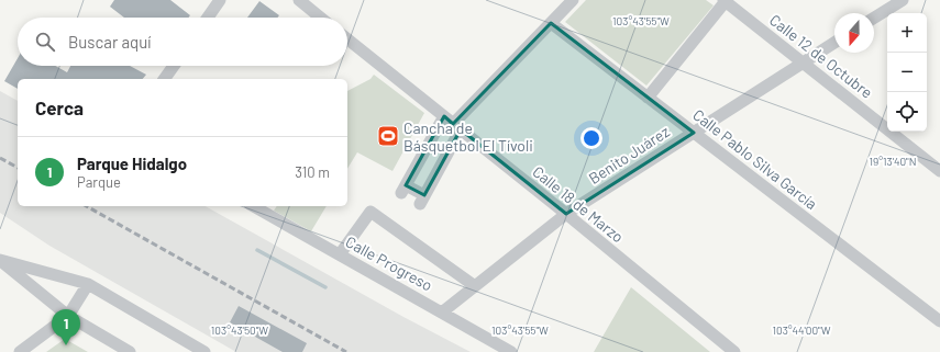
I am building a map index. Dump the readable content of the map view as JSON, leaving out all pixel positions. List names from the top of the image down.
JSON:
{
  "streets": {
    "street": [
      "Calle 12 de Octubre",
      "Benito Juárez",
      "Calle Pablo Silva García",
      "Calle 18 de Marzo",
      "Calle Progreso"
    ]
  },
  "crossings": [
    ["Calle 12 de Octubre", "Benito Juárez"],
    ["Benito Juárez", "Calle Pablo Silva García"],
    ["Benito Juárez", "Calle 18 de Marzo"],
    ["Benito Juárez", "Calle Progreso"]
  ],
  "places": {
    "sports": ["Cancha de Básquetbol El Tívoli"]
  },
  "north": "bottom",
  "page": {
    "map_buttons": ["+", "−"],
    "search": "Buscar aquí",
    "heading": "Cerca",
    "list": [
      {
        "mark": "1",
        "name": "Parque Hidalgo",
        "note": "Parque",
        "value": "310 m"
      }
    ],
    "pins": "1"
  },
  "coordinates": [
    "103°43'55\"W",
    "19°13'40\"N",
    "103°43'50\"W",
    "103°44'00\"W"
  ]
}
